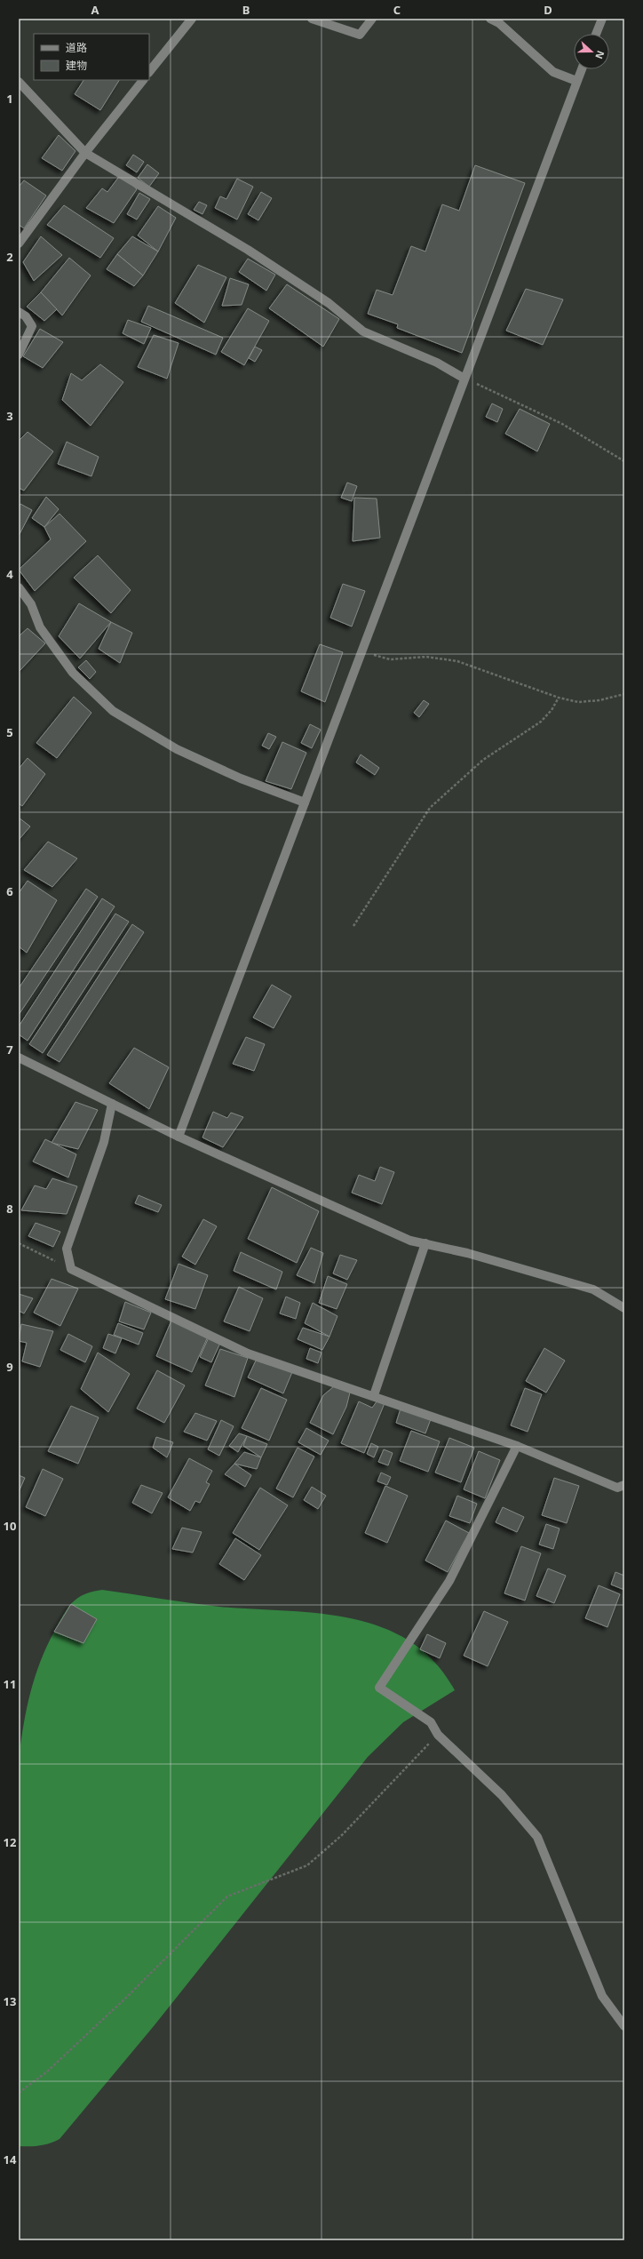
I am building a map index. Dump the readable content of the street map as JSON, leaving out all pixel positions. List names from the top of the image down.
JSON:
{
  "legend": ["道路", "建物"],
  "north": "right",
  "grid": {
    "columns": [
      "A",
      "B",
      "C",
      "D"
    ],
    "rows": [
      "1",
      "2",
      "3",
      "4",
      "5",
      "6",
      "7",
      "8",
      "9",
      "10",
      "11",
      "12",
      "13",
      "14"
    ]
  }
}
